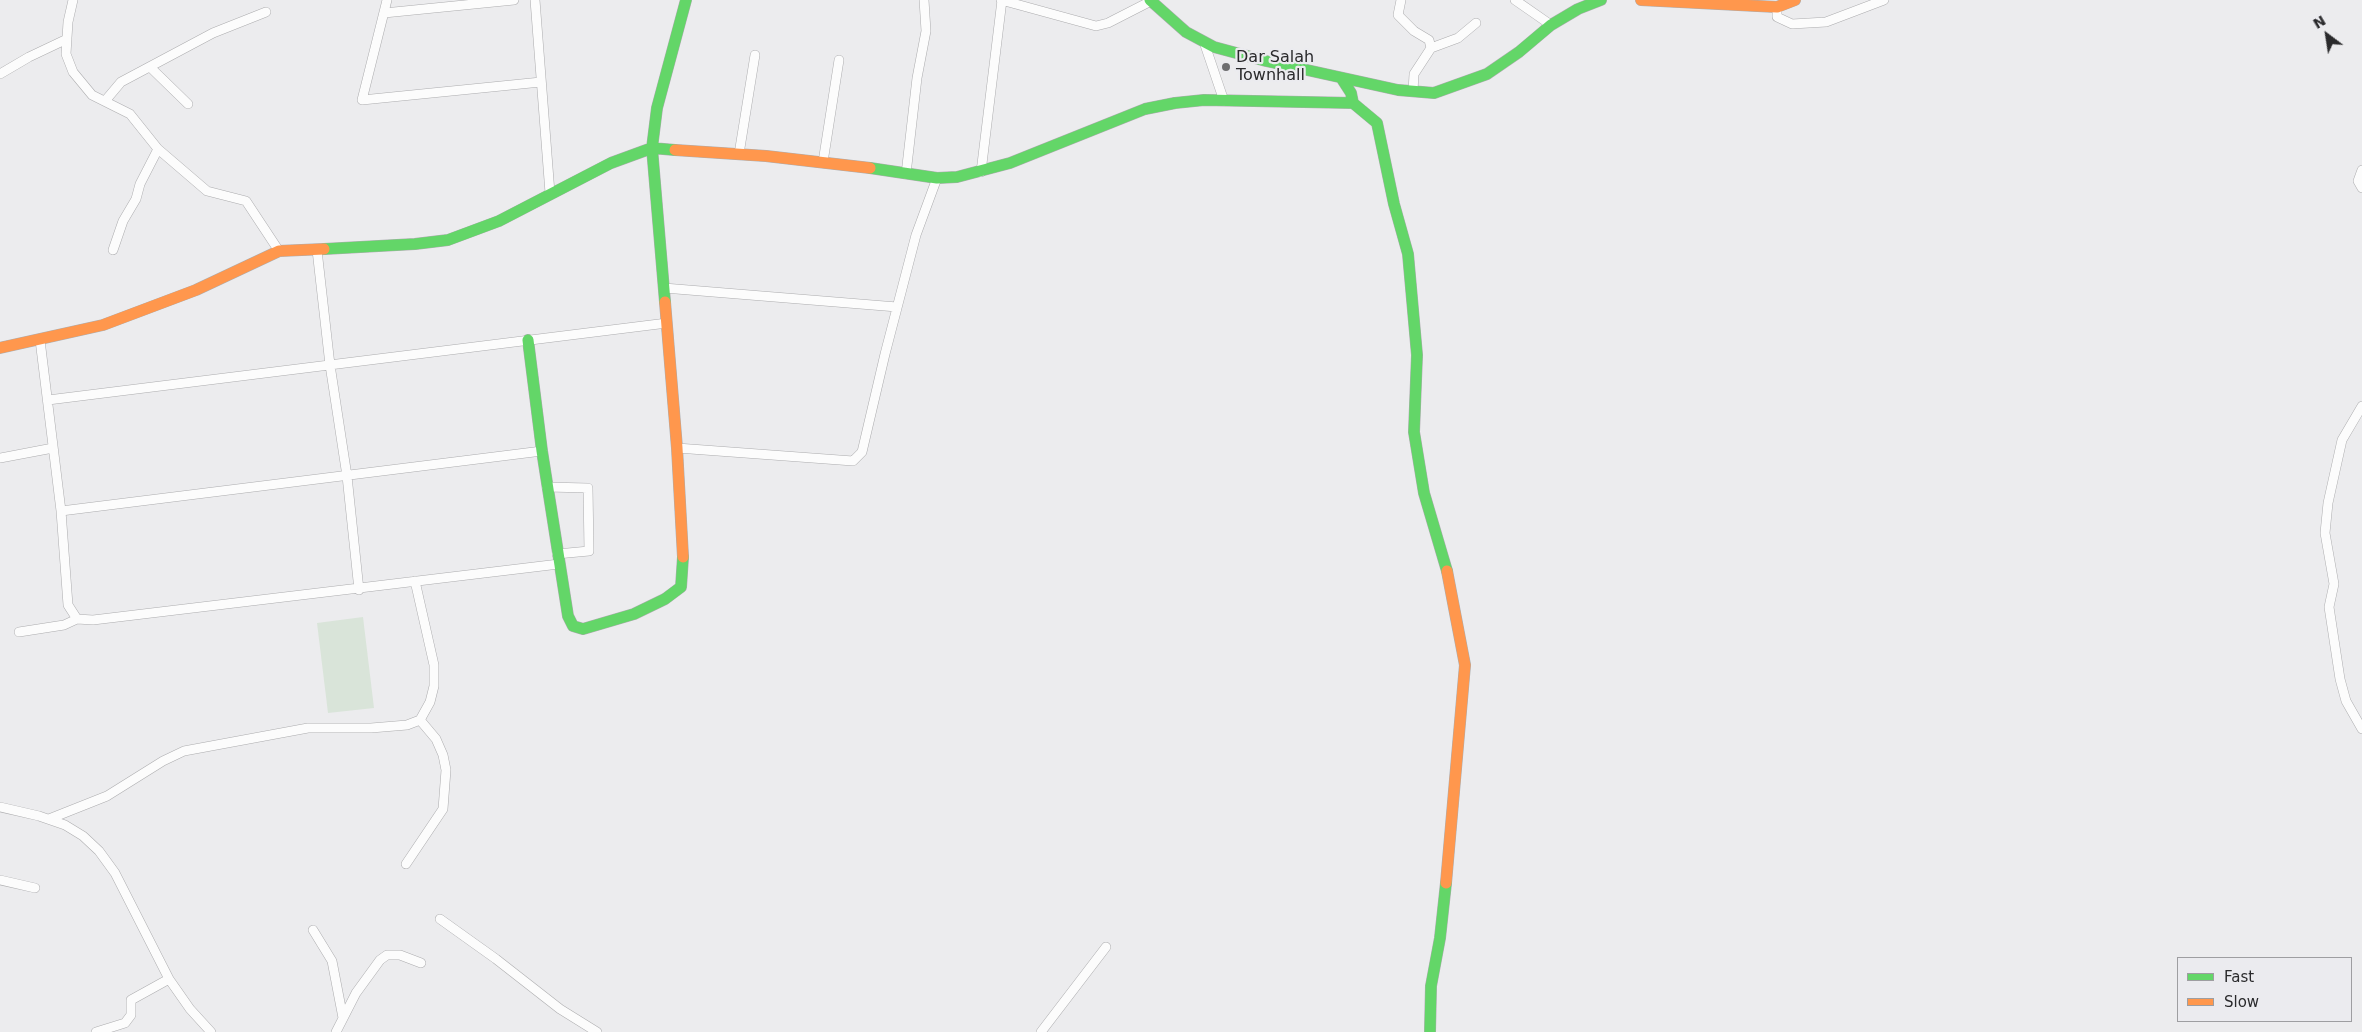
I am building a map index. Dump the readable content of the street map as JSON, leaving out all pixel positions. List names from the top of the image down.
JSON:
{
  "places": ["Dar Salah Townhall"],
  "legend": ["Fast", "Slow"],
  "north": "top left"
}
